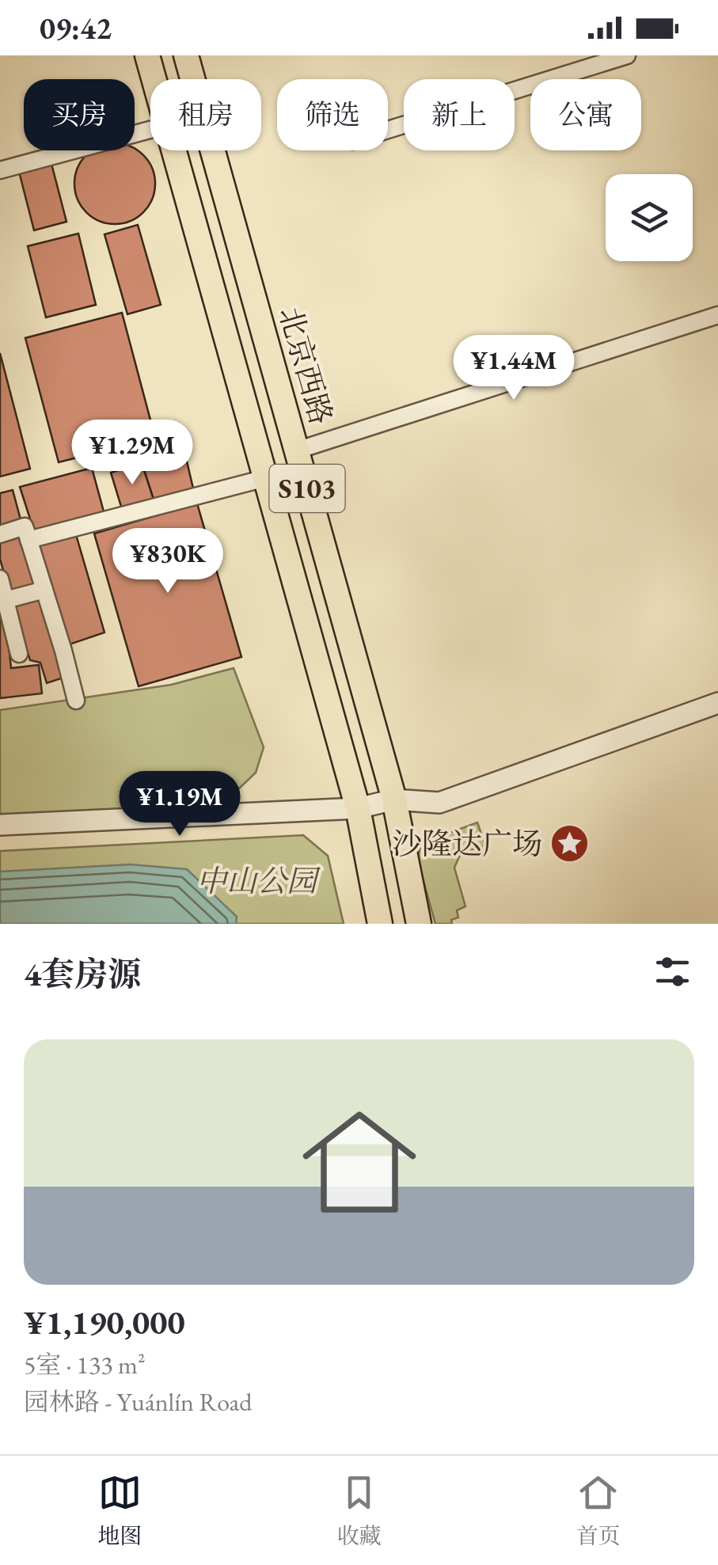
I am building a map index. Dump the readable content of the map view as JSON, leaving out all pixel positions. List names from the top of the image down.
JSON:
{
  "streets": {
    "main road": ["北京西路", "S103"]
  },
  "parks": ["中山公园"],
  "places": {
    "place": ["沙隆达广场"]
  },
  "page": {
    "status": "09:42",
    "chip": [
      "买房",
      "租房",
      "筛选",
      "新上",
      "公寓"
    ],
    "price": [
      "¥1.44M",
      "¥1.29M",
      "¥830K",
      "¥1.19M"
    ],
    "heading": "4套房源",
    "list": [
      {
        "name": "¥1,190,000",
        "note": "5室 · 133 m² · 园林路 - Yuánlín Road"
      }
    ],
    "tabs": ["地图", "收藏", "首页"]
  }
}
